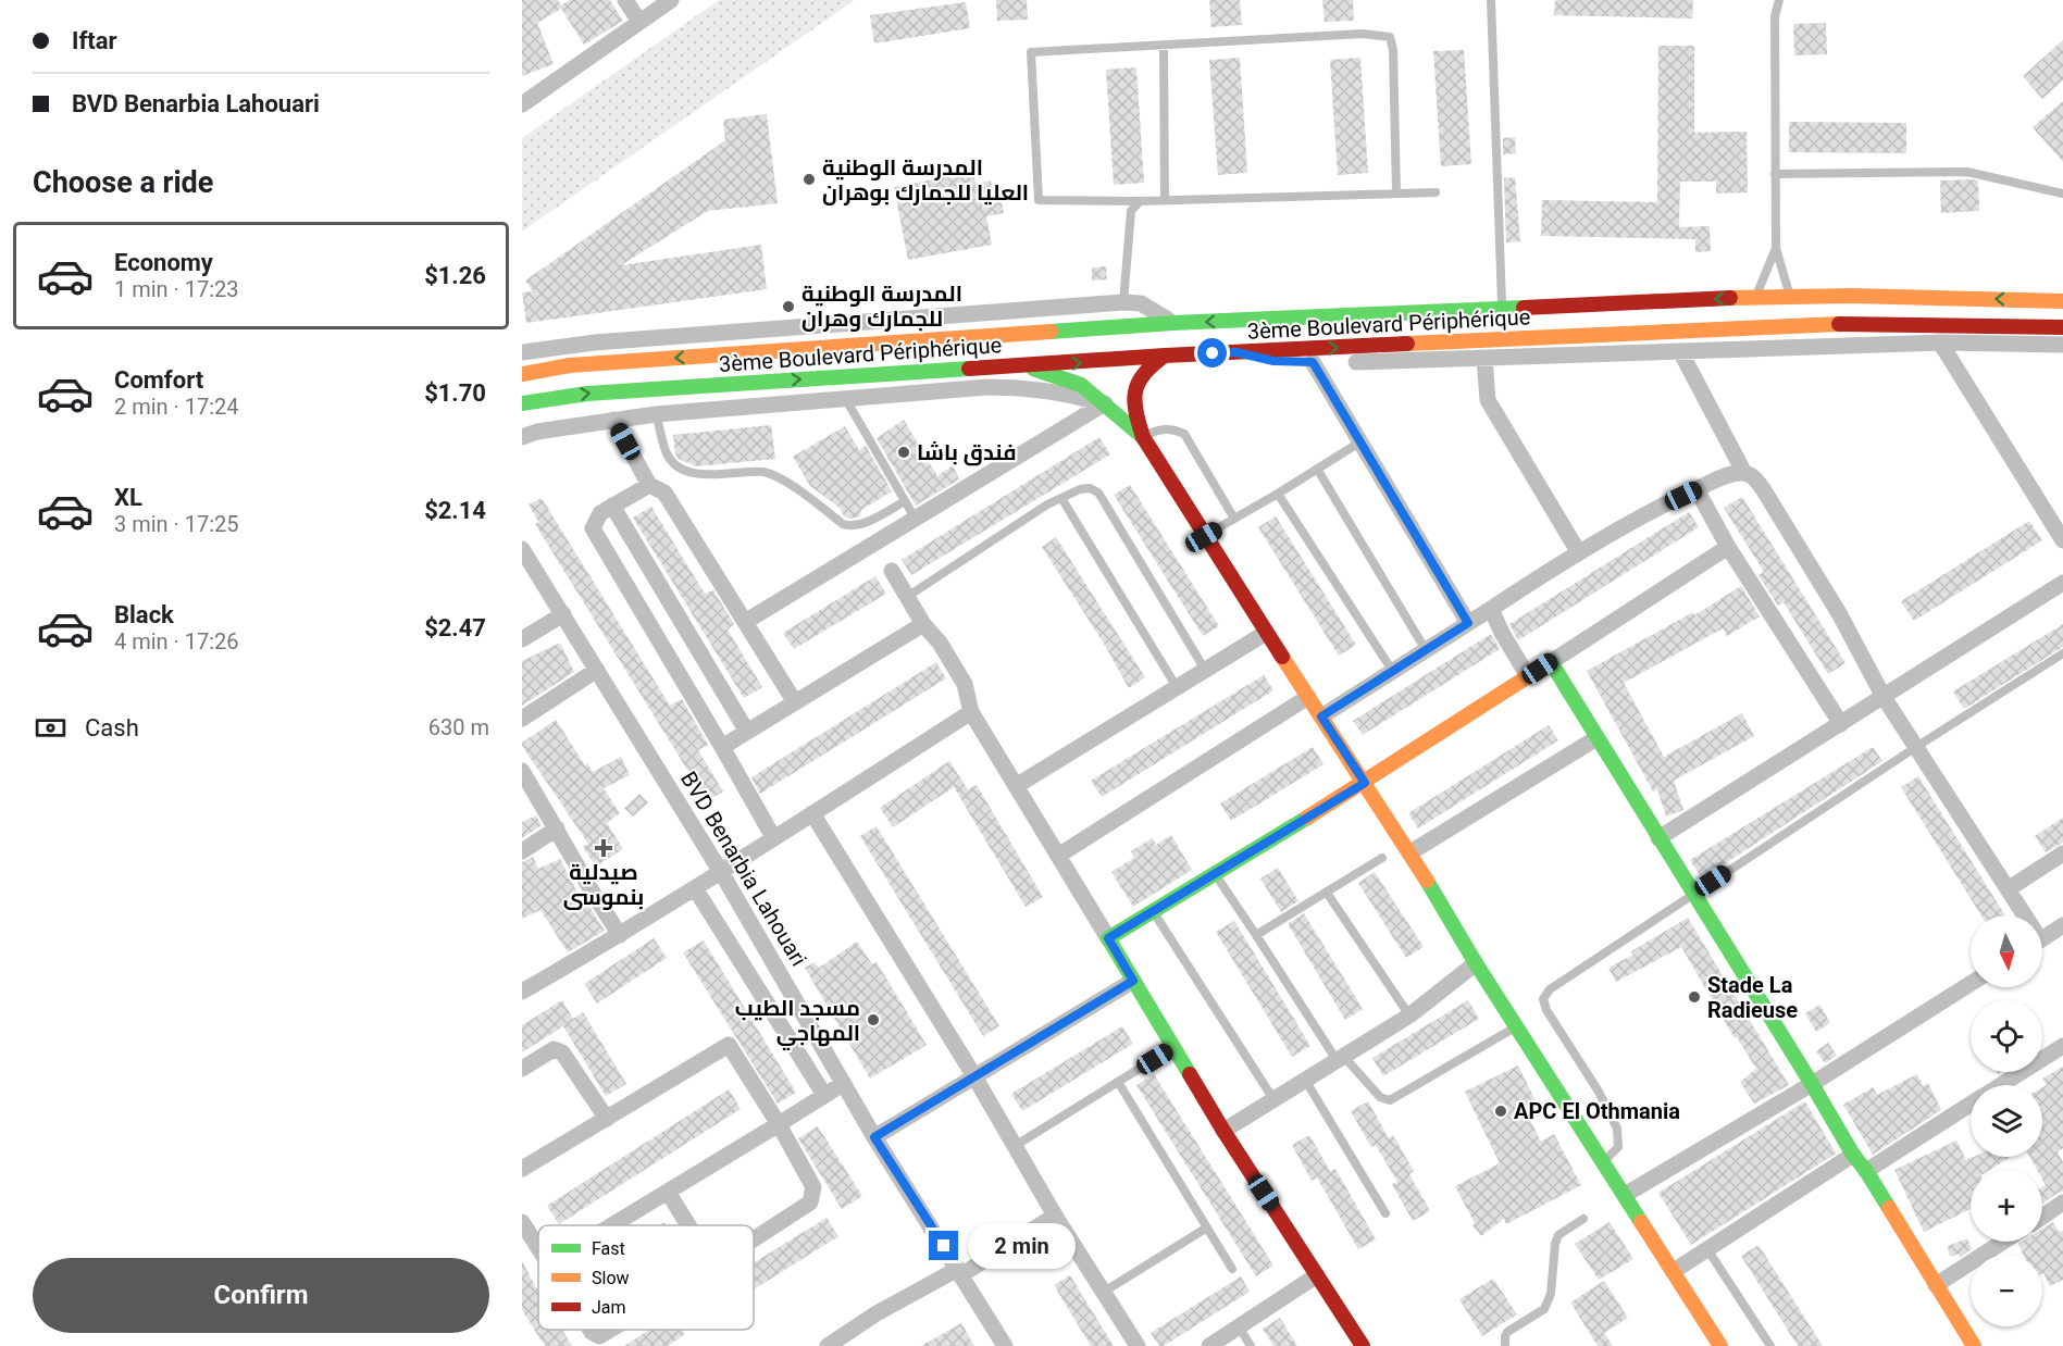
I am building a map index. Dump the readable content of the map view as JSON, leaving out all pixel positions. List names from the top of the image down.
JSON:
{
  "streets": {
    "main road": ["3ème Boulevard Périphérique"],
    "street": ["BVD Benarbia Lahouari"]
  },
  "places": {
    "other": [
      "المدرسة الوطنية العليا للجمارك بوهران",
      "المدرسة الوطنية للجمارك وهران",
      "فندق باشا",
      "Stade La Radieuse",
      "مسجد الطيب المهاجي",
      "APC El Othmania"
    ],
    "health": ["صيدلية بنموسى"]
  },
  "legend": ["Fast", "Slow", "Jam"],
  "north": "bottom",
  "page": {
    "banner": ["Iftar", "BVD Benarbia Lahouari"],
    "heading": "Choose a ride",
    "list": [
      {
        "name": "Economy",
        "note": "1 min · 17:23",
        "value": "$1.26"
      },
      {
        "name": "Comfort",
        "note": "2 min · 17:24",
        "value": "$1.70"
      },
      {
        "name": "XL",
        "note": "3 min · 17:25",
        "value": "$2.14"
      },
      {
        "name": "Black",
        "note": "4 min · 17:26",
        "value": "$2.47"
      }
    ],
    "pay": ["Cash", "630 m"],
    "map_buttons": ["+", "−"],
    "bubble": "2 min",
    "buttons": "Confirm"
  }
}
